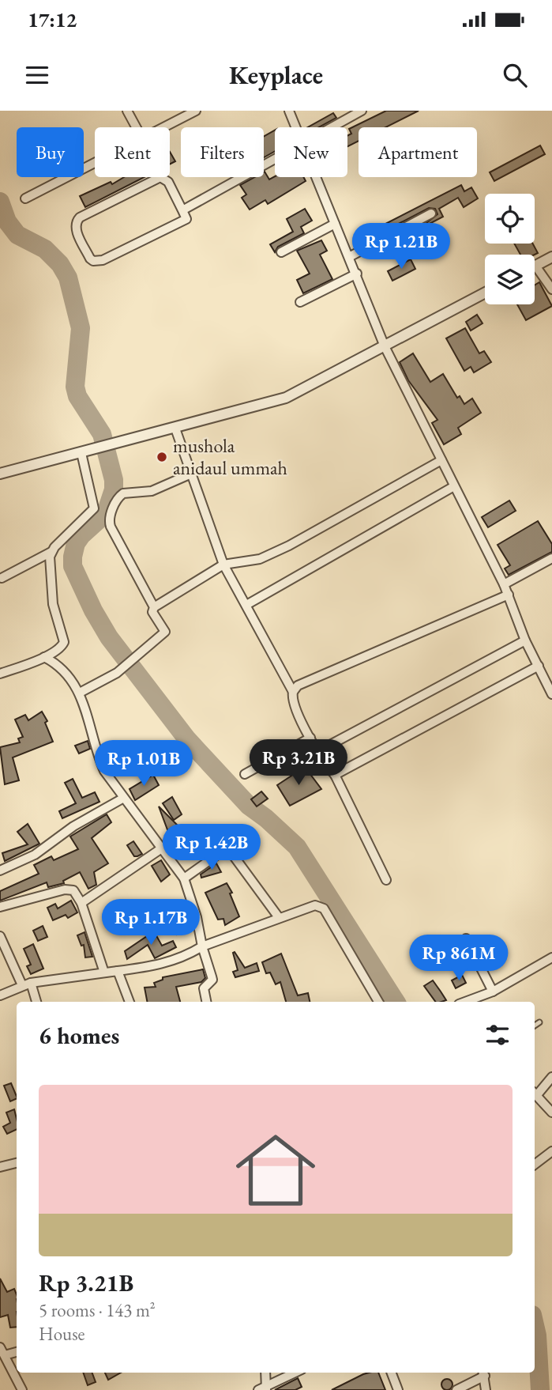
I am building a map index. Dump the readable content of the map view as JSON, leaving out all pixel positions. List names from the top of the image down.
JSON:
{
  "places": ["mushola anidaul ummah"],
  "page": {
    "status": "17:12",
    "header": "Keyplace",
    "chip": [
      "Buy",
      "Rent",
      "Filters",
      "New",
      "Apartment"
    ],
    "price": [
      "Rp 1.21B",
      "Rp 3.21B",
      "Rp 1.01B",
      "Rp 1.42B",
      "Rp 1.17B",
      "Rp 861M"
    ],
    "heading": "6 homes",
    "list": [
      {
        "name": "Rp 3.21B",
        "note": "5 rooms · 143 m² · House"
      }
    ]
  }
}
